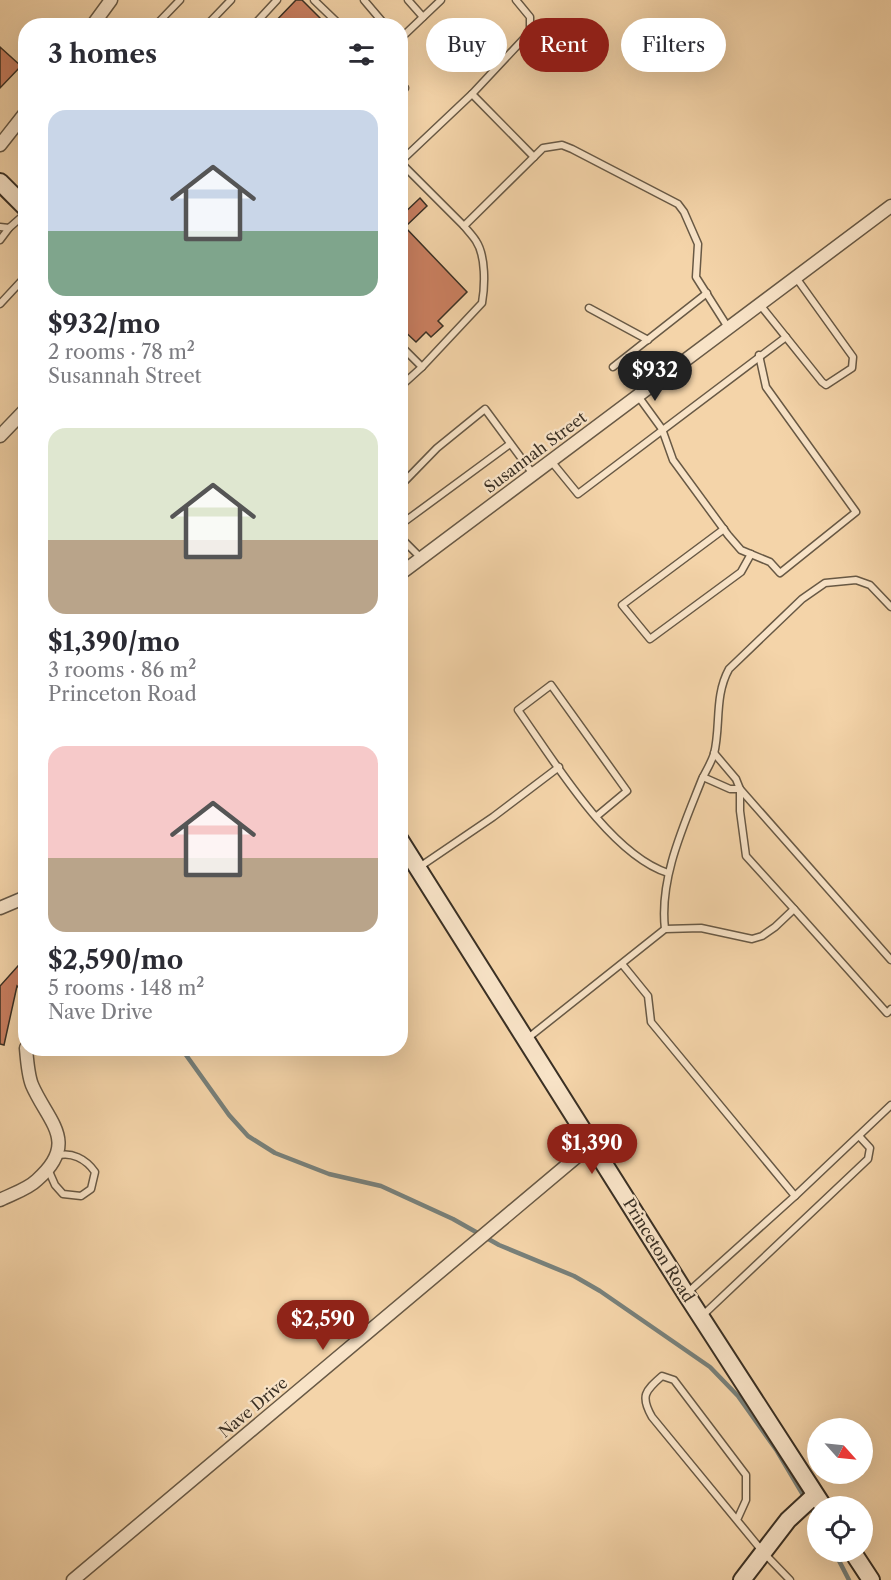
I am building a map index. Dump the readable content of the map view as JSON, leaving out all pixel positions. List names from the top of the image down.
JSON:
{
  "streets": {
    "street": ["Susannah Street", "Princeton Road", "Nave Drive"]
  },
  "crossings": [
    ["Princeton Road", "Nave Drive"]
  ],
  "north": "bottom right",
  "page": {
    "chip": ["Buy", "Rent", "Filters"],
    "heading": "3 homes",
    "list": [
      {
        "name": "$932/mo",
        "note": "2 rooms · 78 m² · Susannah Street"
      },
      {
        "name": "$1,390/mo",
        "note": "3 rooms · 86 m² · Princeton Road"
      },
      {
        "name": "$2,590/mo",
        "note": "5 rooms · 148 m² · Nave Drive"
      }
    ],
    "price": ["$932", "$1,390", "$2,590"]
  }
}
